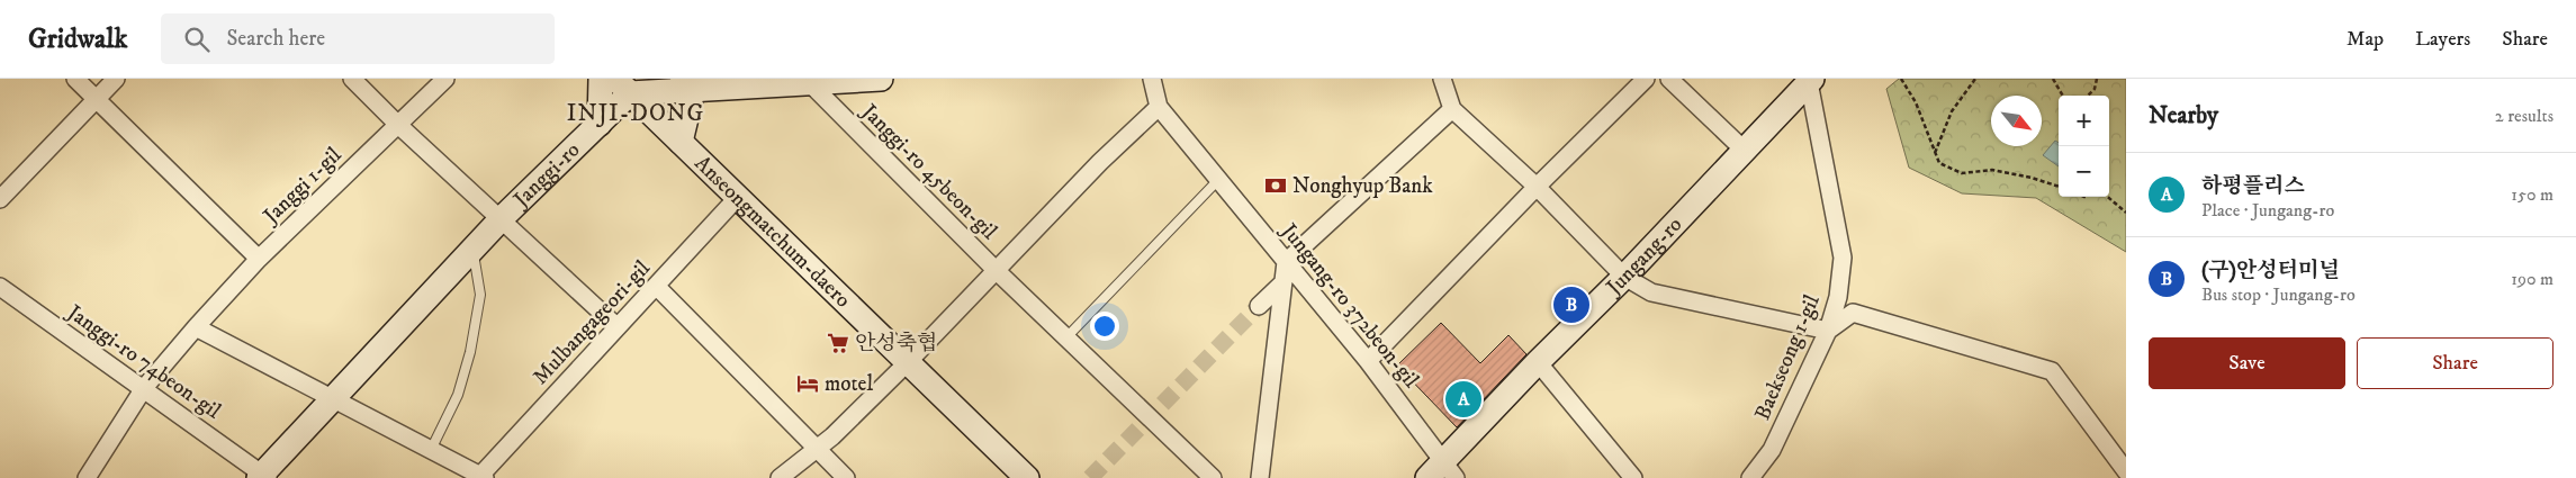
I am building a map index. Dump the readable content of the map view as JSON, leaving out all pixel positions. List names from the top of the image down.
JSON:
{
  "streets": {
    "main road": ["Janggi-ro", "Anseongmatchum-daero", "Jungang-ro"],
    "street": [
      "Janggi-ro 45beon-gil",
      "Janggi 1-gil",
      "Jungang-ro 372beon-gil",
      "Mulbangageori-gil",
      "Baekseong 1-gil",
      "Janggi-ro 74beon-gil"
    ]
  },
  "crossings": [
    ["Janggi-ro 45beon-gil", "Anseongmatchum-daero"],
    ["Janggi-ro", "Anseongmatchum-daero"],
    ["Janggi-ro", "Mulbangageori-gil"],
    ["Janggi-ro", "Janggi-ro 74beon-gil"],
    ["Janggi 1-gil", "Janggi-ro 74beon-gil"],
    ["Anseongmatchum-daero", "Mulbangageori-gil"],
    ["Jungang-ro", "Jungang-ro 372beon-gil"],
    ["Jungang-ro", "Baekseong 1-gil"]
  ],
  "districts": ["INJI-DONG"],
  "places": {
    "bank": ["Nonghyup Bank"],
    "supermarket": ["안성축협"],
    "hotel": ["motel"]
  },
  "north": "bottom right",
  "page": {
    "header": "Gridwalk",
    "search": "Search here",
    "nav": ["Map", "Layers", "Share"],
    "heading": ["Nearby", "2 results"],
    "map_buttons": ["+", "−"],
    "list": [
      {
        "mark": "A",
        "name": "하평플리스",
        "note": "Place · Jungang-ro",
        "value": "150 m"
      },
      {
        "mark": "B",
        "name": "(구)안성터미널",
        "note": "Bus stop · Jungang-ro",
        "value": "190 m"
      }
    ],
    "pins": ["B", "A"],
    "buttons": ["Save", "Share"]
  }
}
